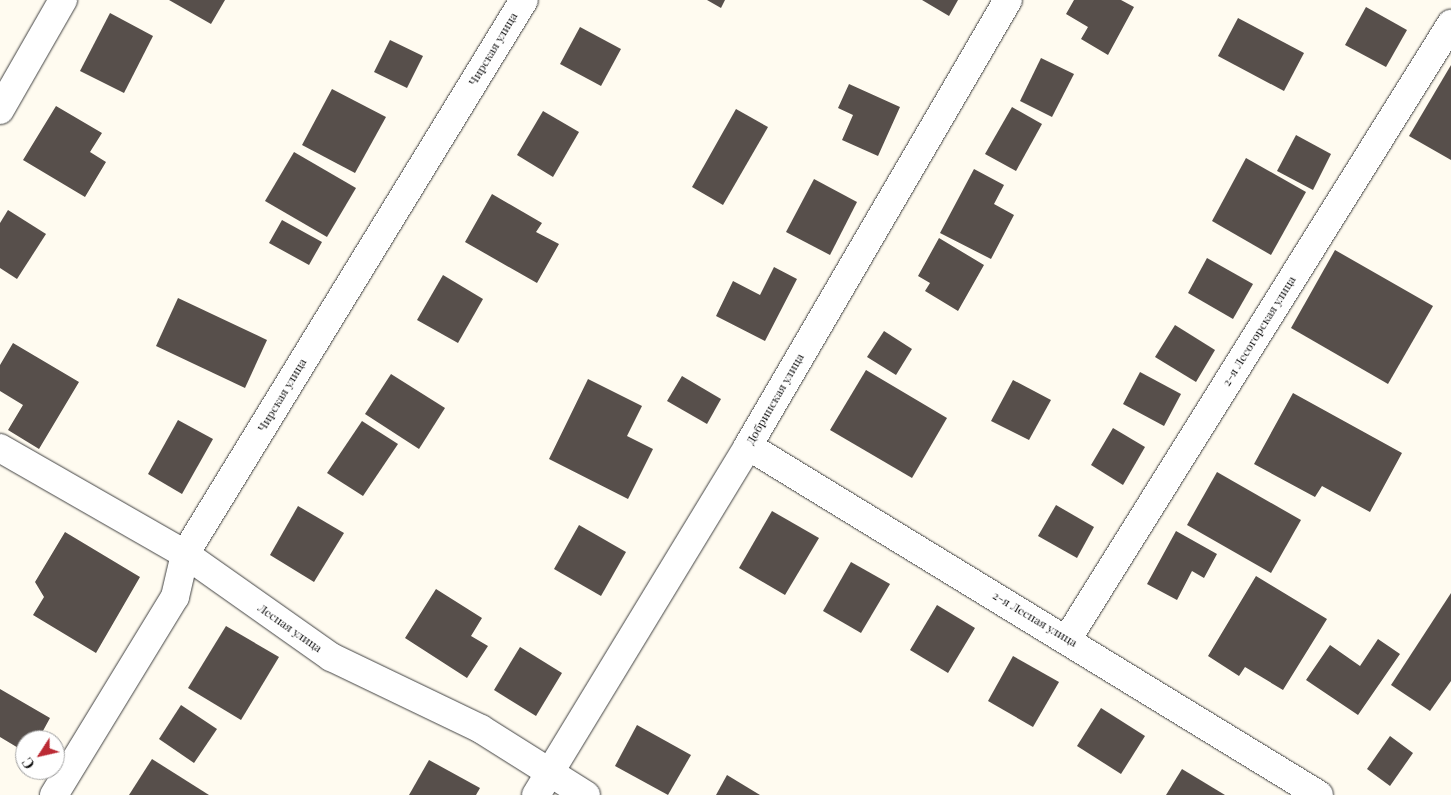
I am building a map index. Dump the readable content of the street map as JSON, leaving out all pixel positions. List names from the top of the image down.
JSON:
{
  "streets": {
    "street": [
      "Чирская улица",
      "2-я Лесогорская улица",
      "Добринская улица",
      "2-я Лесная улица",
      "Лесная улица"
    ]
  },
  "crossings": [
    ["Чирская улица", "Лесная улица"],
    ["2-я Лесогорская улица", "2-я Лесная улица"],
    ["Добринская улица", "2-я Лесная улица"],
    ["Добринская улица", "Лесная улица"]
  ],
  "north": "bottom left"
}
